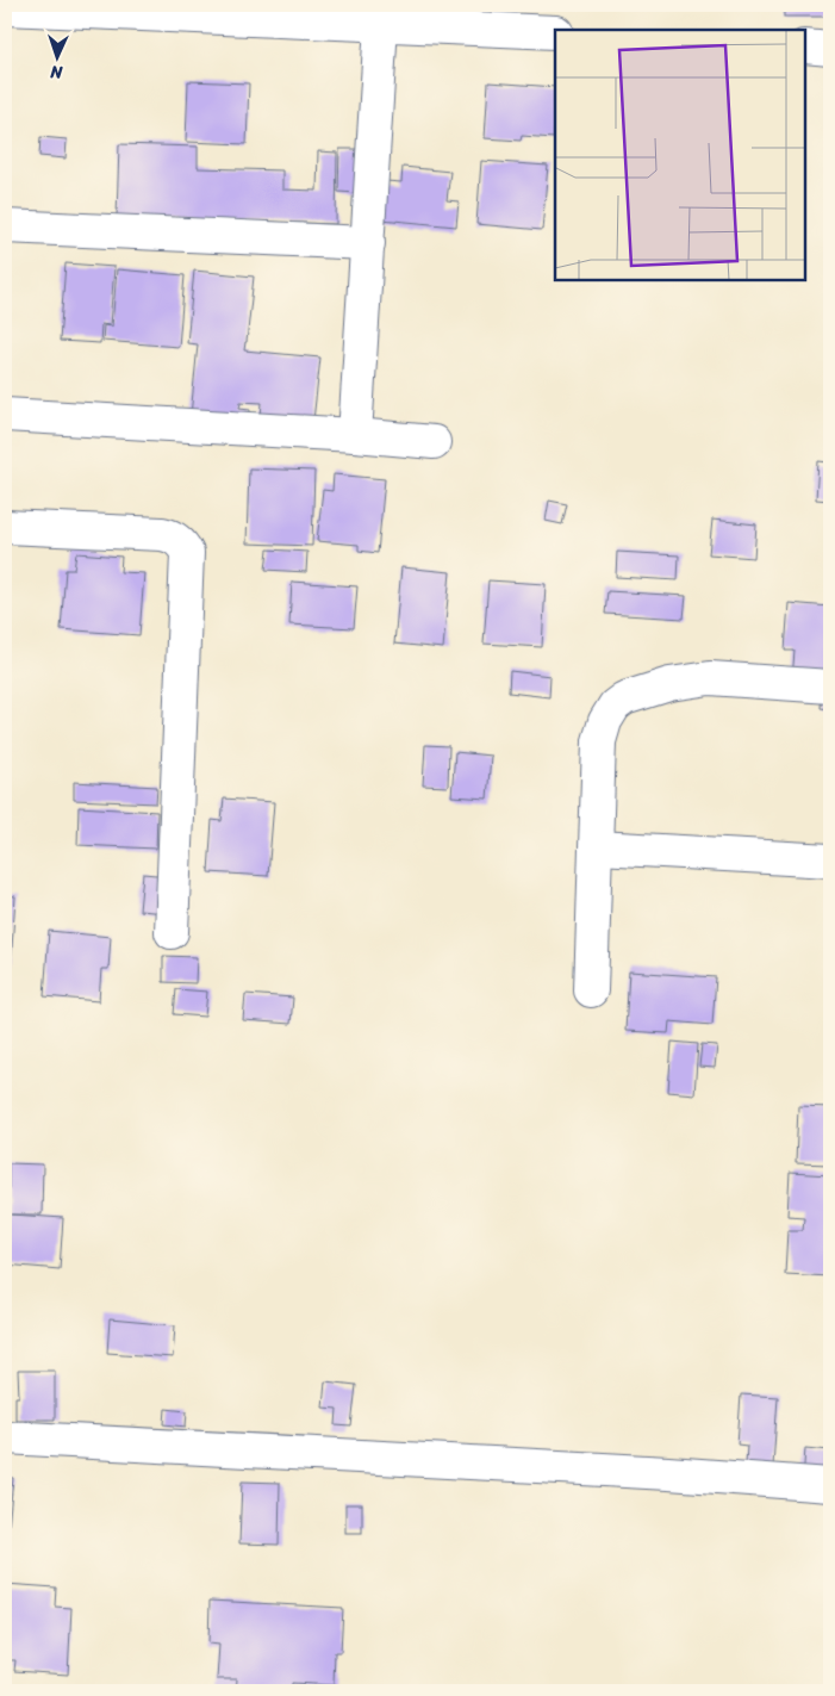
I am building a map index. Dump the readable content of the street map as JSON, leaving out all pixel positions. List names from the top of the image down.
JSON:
{
  "north": "bottom"
}
